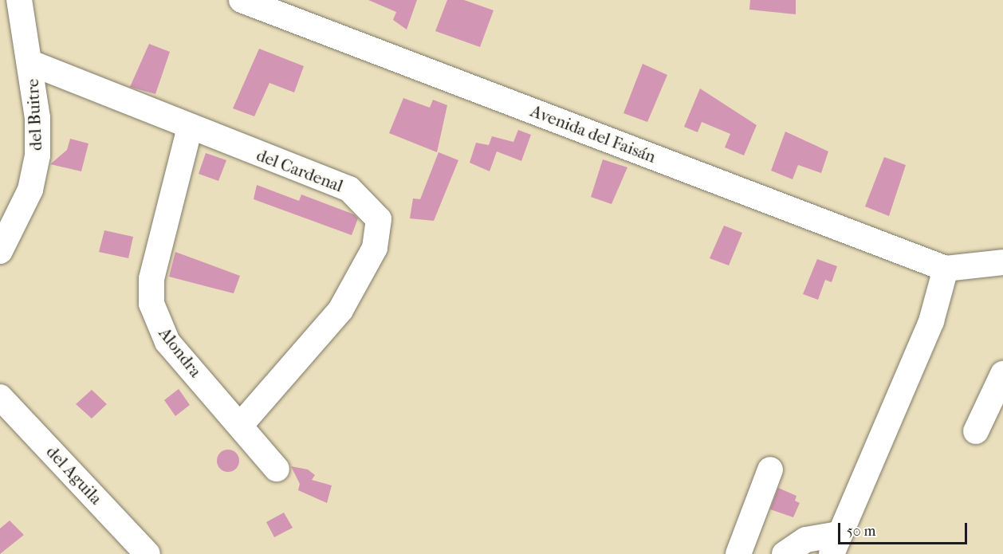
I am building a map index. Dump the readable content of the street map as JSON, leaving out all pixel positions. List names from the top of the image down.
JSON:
{
  "streets": {
    "street": [
      "del Buitre",
      "Avenida del Faisán",
      "del Cardenal",
      "Alondra",
      "del Aguila"
    ]
  },
  "crossings": [
    ["del Buitre", "del Cardenal"],
    ["del Cardenal", "Alondra"]
  ],
  "scale_bar": "50 m"
}
